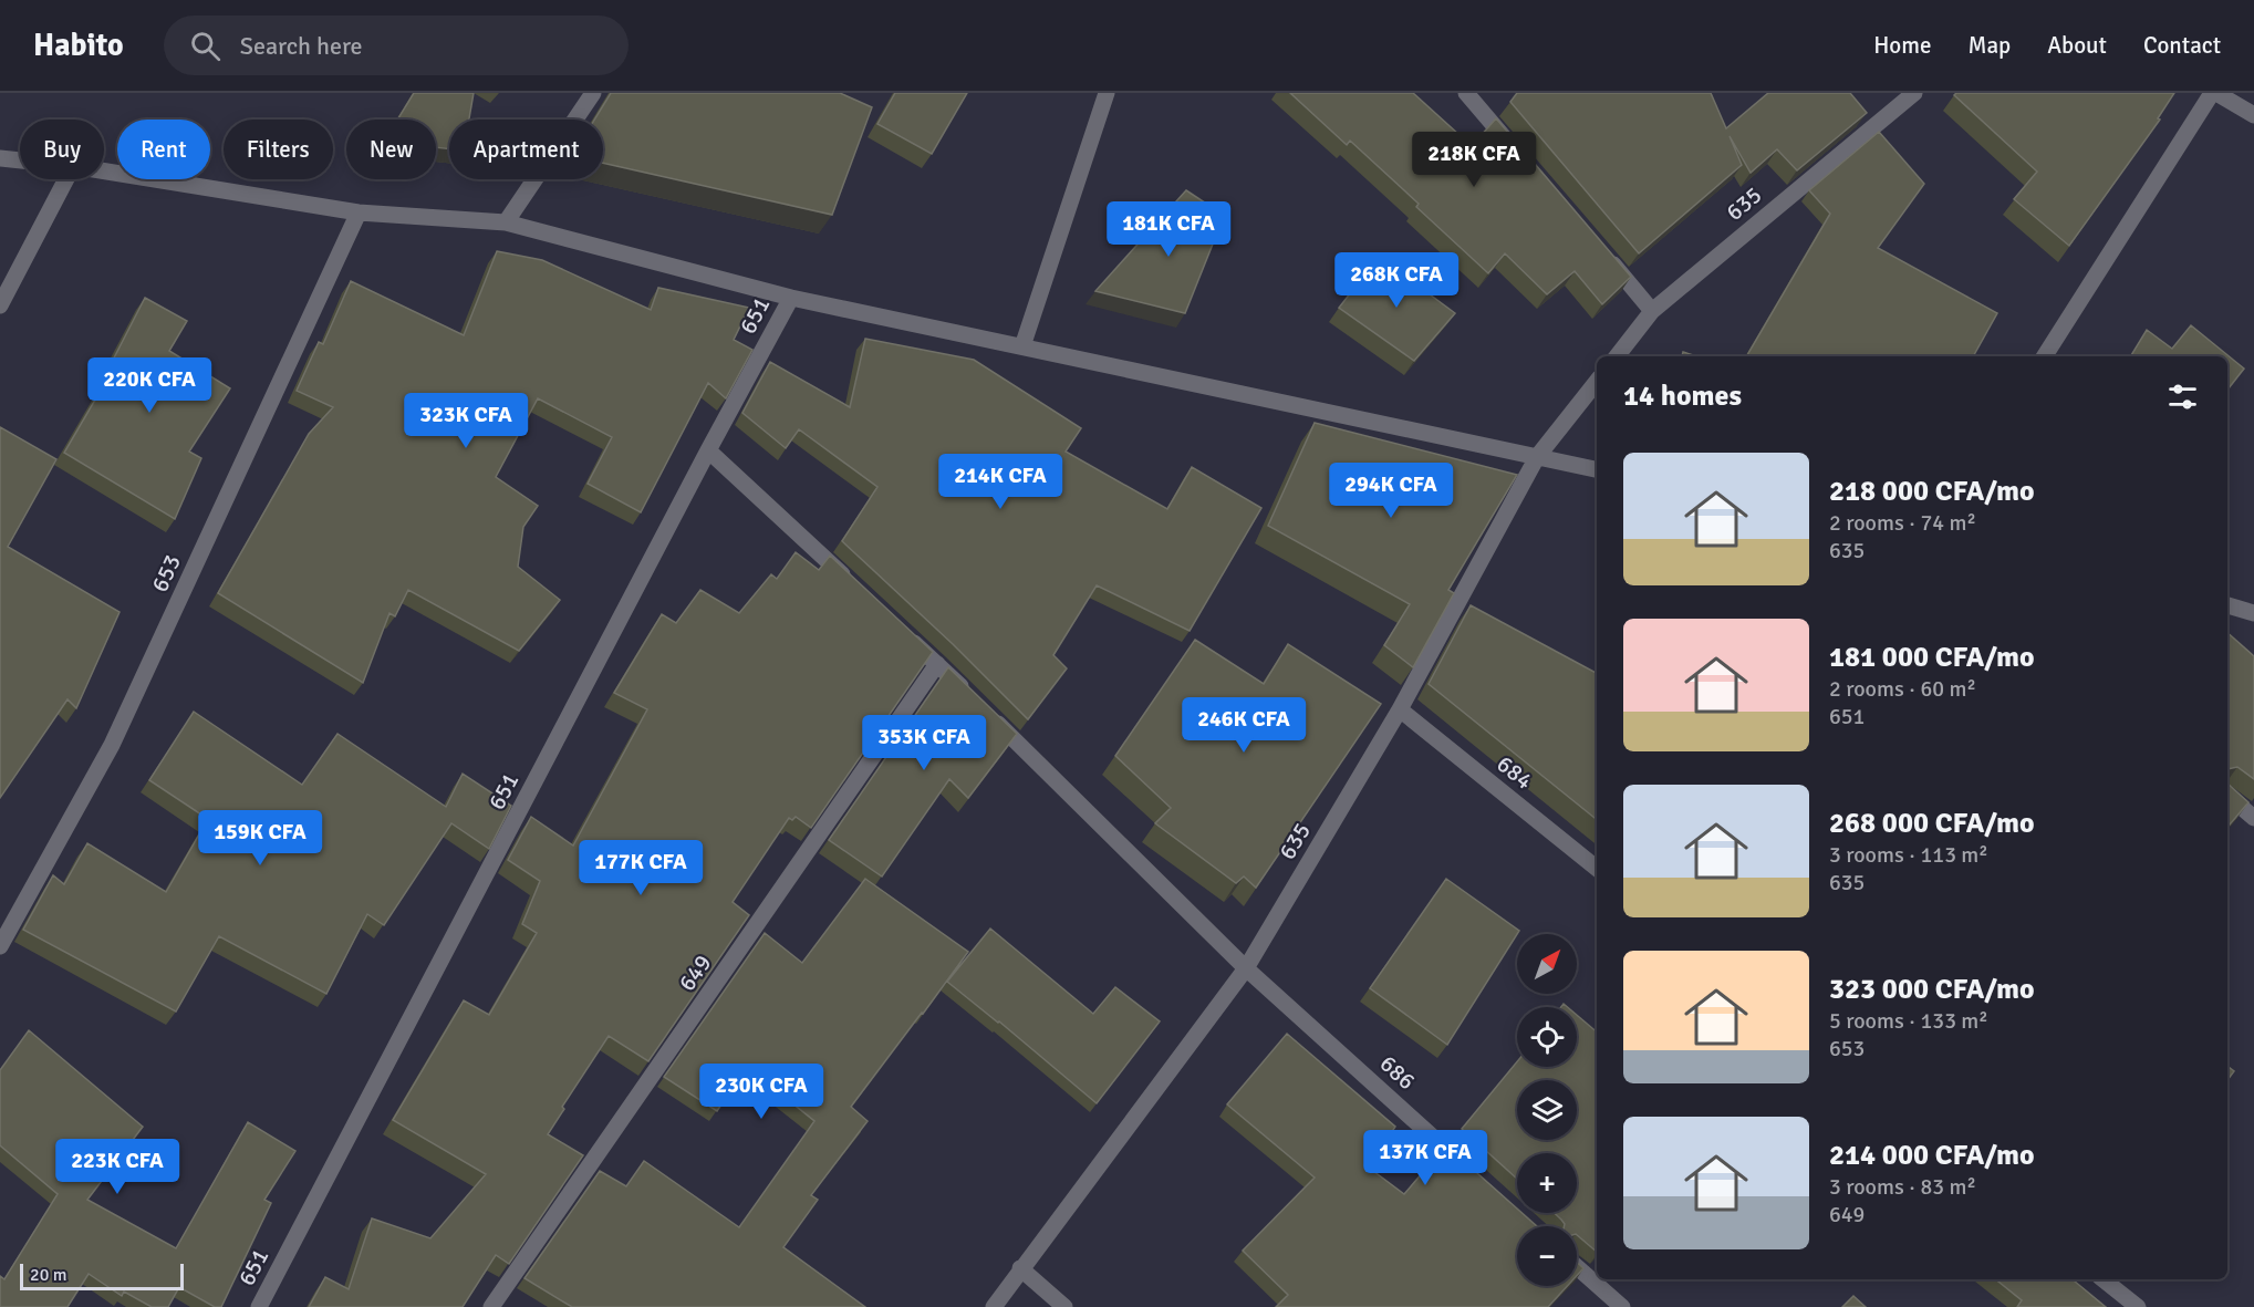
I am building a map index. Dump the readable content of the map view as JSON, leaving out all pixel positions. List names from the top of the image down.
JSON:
{
  "streets": {
    "street": [
      "635",
      "651",
      "653",
      "684",
      "649",
      "686"
    ]
  },
  "crossings": [
    ["635", "684"],
    ["635", "686"],
    ["649", "686"]
  ],
  "scale_bar": "20 m",
  "north": "top right",
  "page": {
    "header": "Habito",
    "search": "Search here",
    "nav": [
      "Home",
      "Map",
      "About",
      "Contact"
    ],
    "chip": [
      "Buy",
      "Rent",
      "Filters",
      "New",
      "Apartment"
    ],
    "price": [
      "218K CFA",
      "181K CFA",
      "268K CFA",
      "220K CFA",
      "323K CFA",
      "214K CFA",
      "294K CFA",
      "246K CFA",
      "353K CFA",
      "159K CFA",
      "177K CFA",
      "230K CFA",
      "137K CFA",
      "223K CFA"
    ],
    "heading": "14 homes",
    "list": [
      {
        "name": "218 000 CFA/mo",
        "note": "2 rooms · 74 m² · 635"
      },
      {
        "name": "181 000 CFA/mo",
        "note": "2 rooms · 60 m² · 651"
      },
      {
        "name": "268 000 CFA/mo",
        "note": "3 rooms · 113 m² · 635"
      },
      {
        "name": "323 000 CFA/mo",
        "note": "5 rooms · 133 m² · 653"
      },
      {
        "name": "214 000 CFA/mo",
        "note": "3 rooms · 83 m² · 649"
      }
    ],
    "map_buttons": ["+", "−"],
    "scale": "20 m"
  }
}
